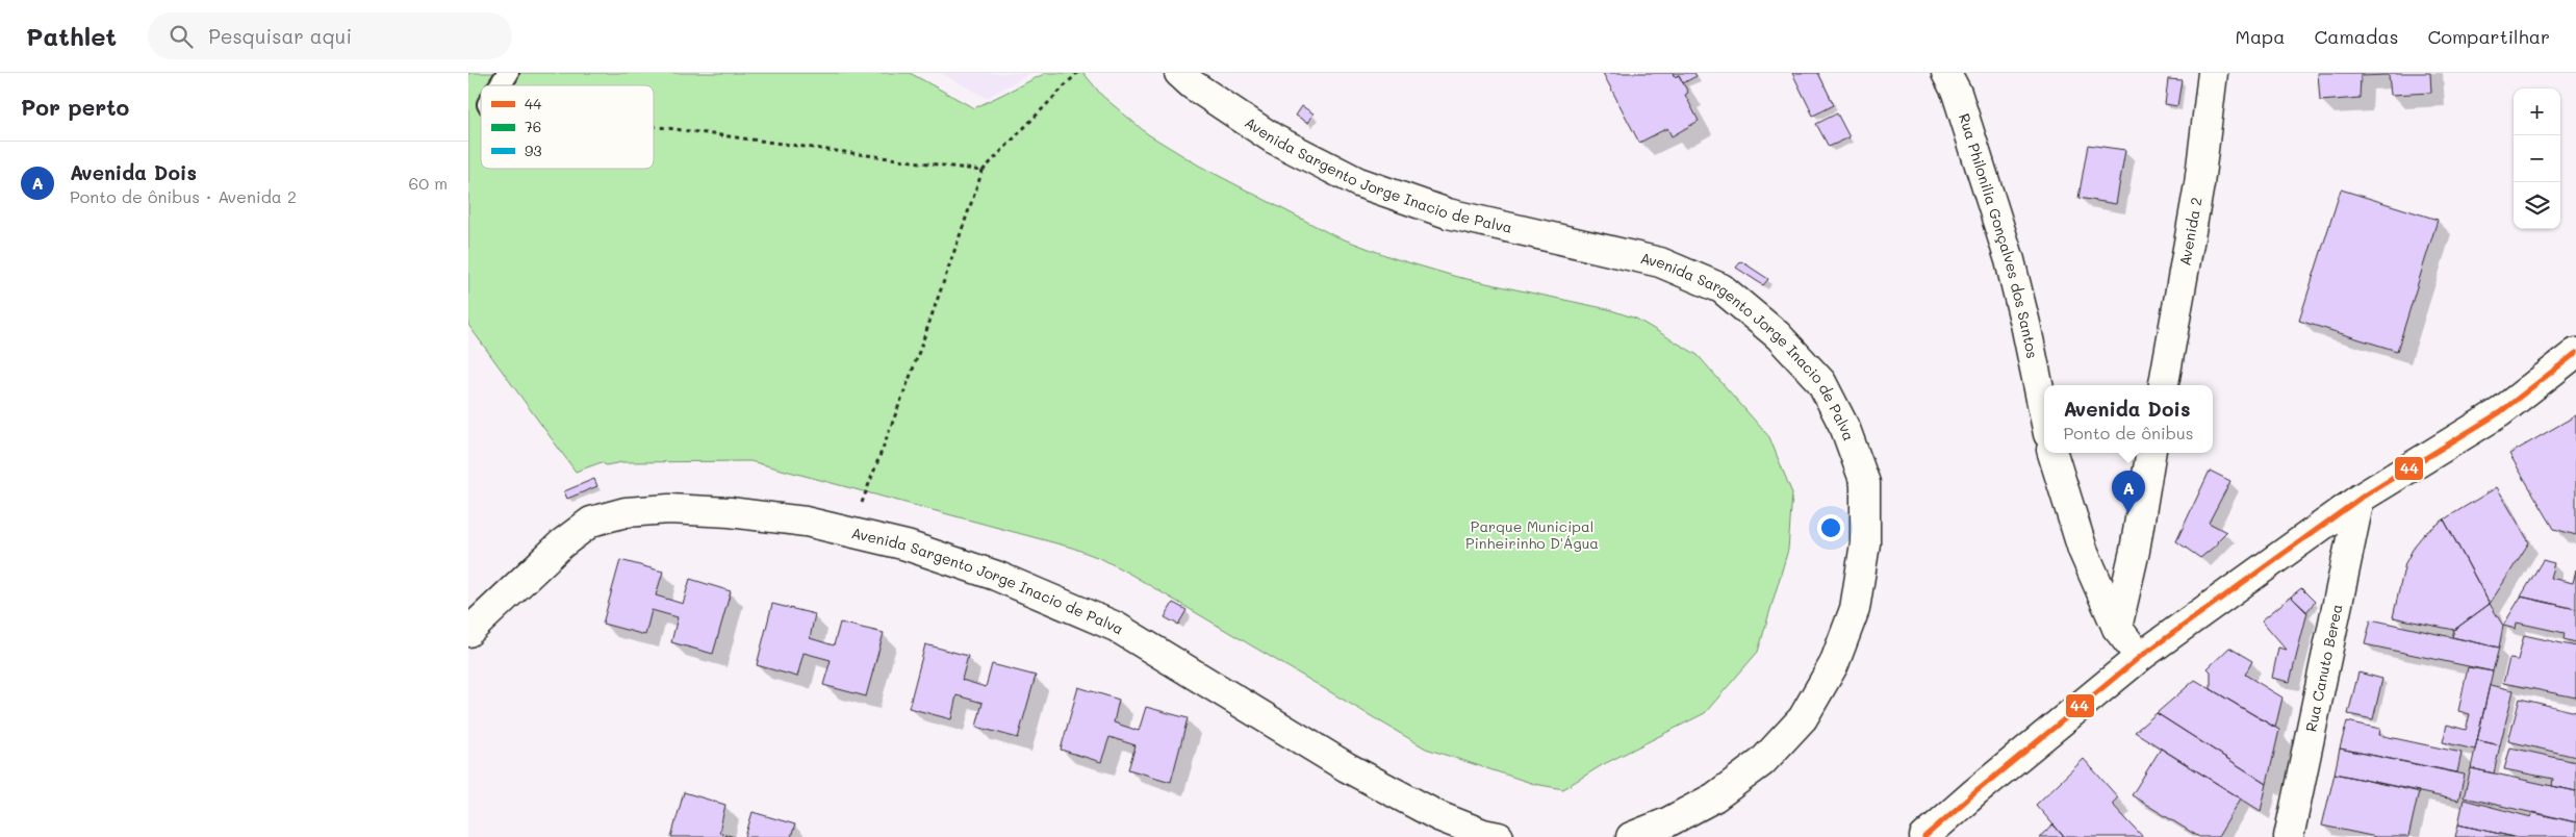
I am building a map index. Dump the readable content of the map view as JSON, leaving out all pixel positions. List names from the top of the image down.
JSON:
{
  "streets": {
    "street": [
      "Avenida Sargento Jorge Inacio de Palva",
      "Avenida 2",
      "Rua Philonilia Gonçalves dos Santos",
      "Rua Canuto Berea"
    ]
  },
  "parks": ["Parque Municipal Pinheirinho D'Água"],
  "lines": ["transit line 44"],
  "legend": ["44", "76", "93"],
  "page": {
    "header": "Pathlet",
    "search": "Pesquisar aqui",
    "nav": ["Mapa", "Camadas", "Compartilhar"],
    "heading": "Por perto",
    "map_buttons": ["+", "−"],
    "list": [
      {
        "mark": "A",
        "name": "Avenida Dois",
        "note": "Ponto de ônibus · Avenida 2",
        "value": "60 m"
      }
    ],
    "popup": ["Avenida Dois", "Ponto de ônibus"],
    "pins": "A"
  }
}
